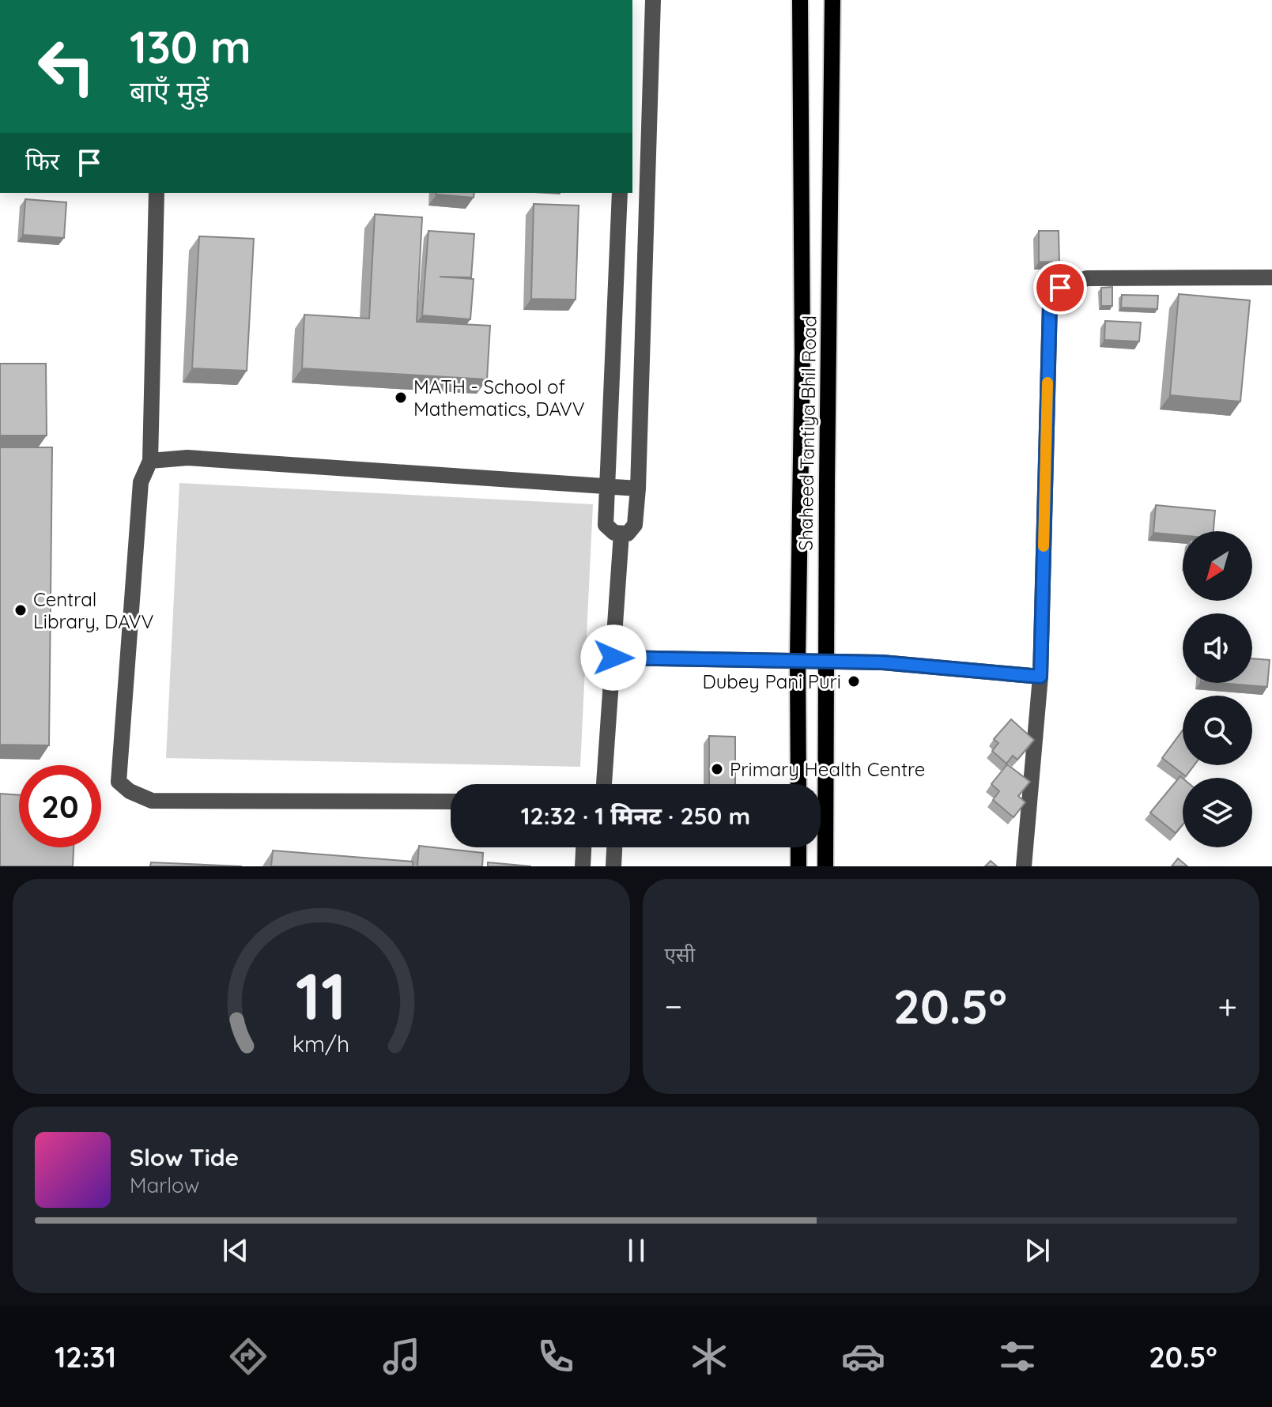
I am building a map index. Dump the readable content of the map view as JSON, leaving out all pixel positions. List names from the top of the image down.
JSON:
{
  "streets": {
    "main road": ["Shaheed Tantiya Bhil Road"]
  },
  "places": [
    "MATH - School of Mathematics, DAVV",
    "Central Library, DAVV",
    "Dubey Pani Puri",
    "Primary Health Centre"
  ],
  "north": "bottom left",
  "page": {
    "turn": ["130 m", "बाएँ मुड़ें"],
    "then": "फिर",
    "limit": "20",
    "trip": "12:32 · 1 मिनट · 250 m",
    "tile": "एसी",
    "heat": ["−", "20.5°", "+"],
    "song": ["Slow Tide", "Marlow"],
    "tabs": ["12:31", "20.5°"],
    "gauge": ["11", "km/h"]
  }
}
